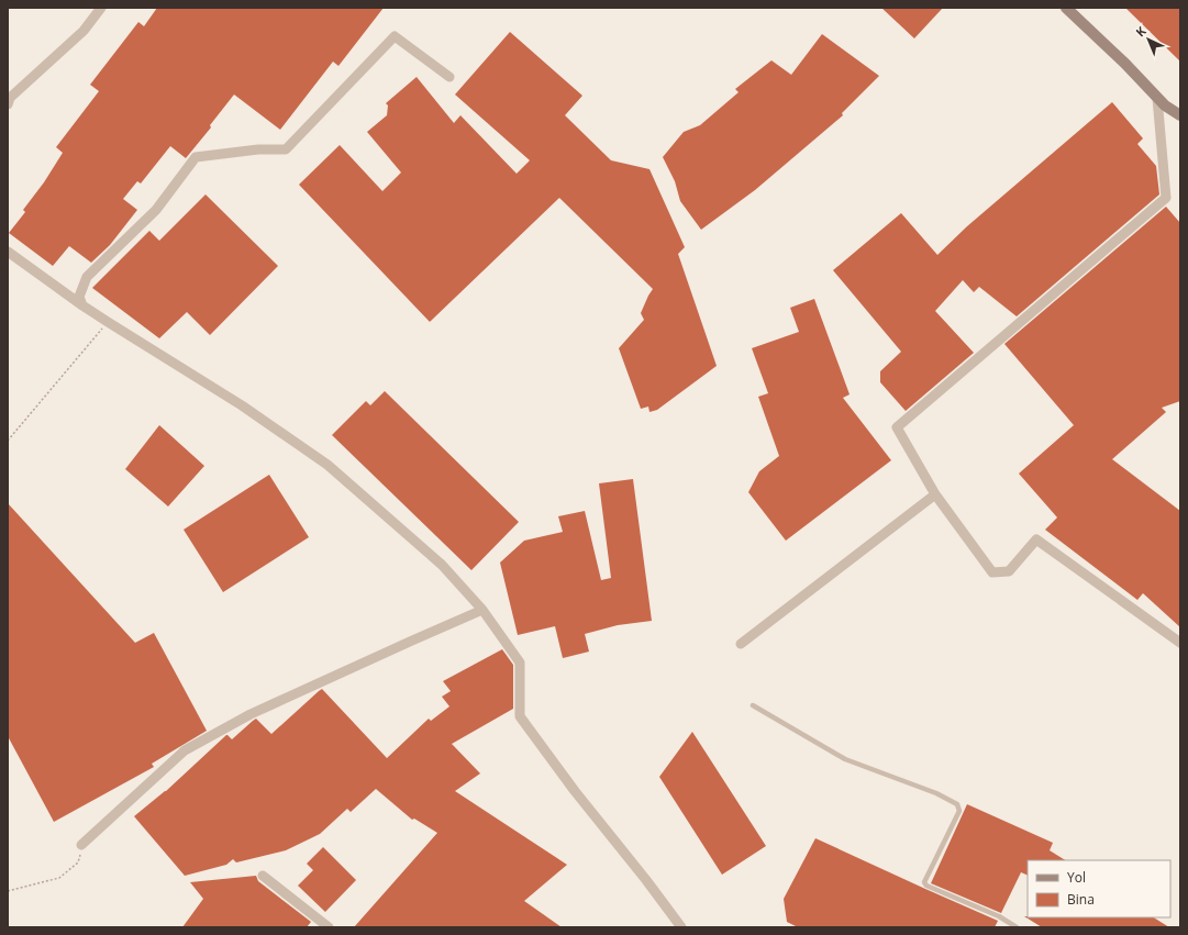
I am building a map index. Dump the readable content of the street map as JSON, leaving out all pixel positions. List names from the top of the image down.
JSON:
{
  "legend": ["Yol", "Bina"],
  "north": "top left"
}
